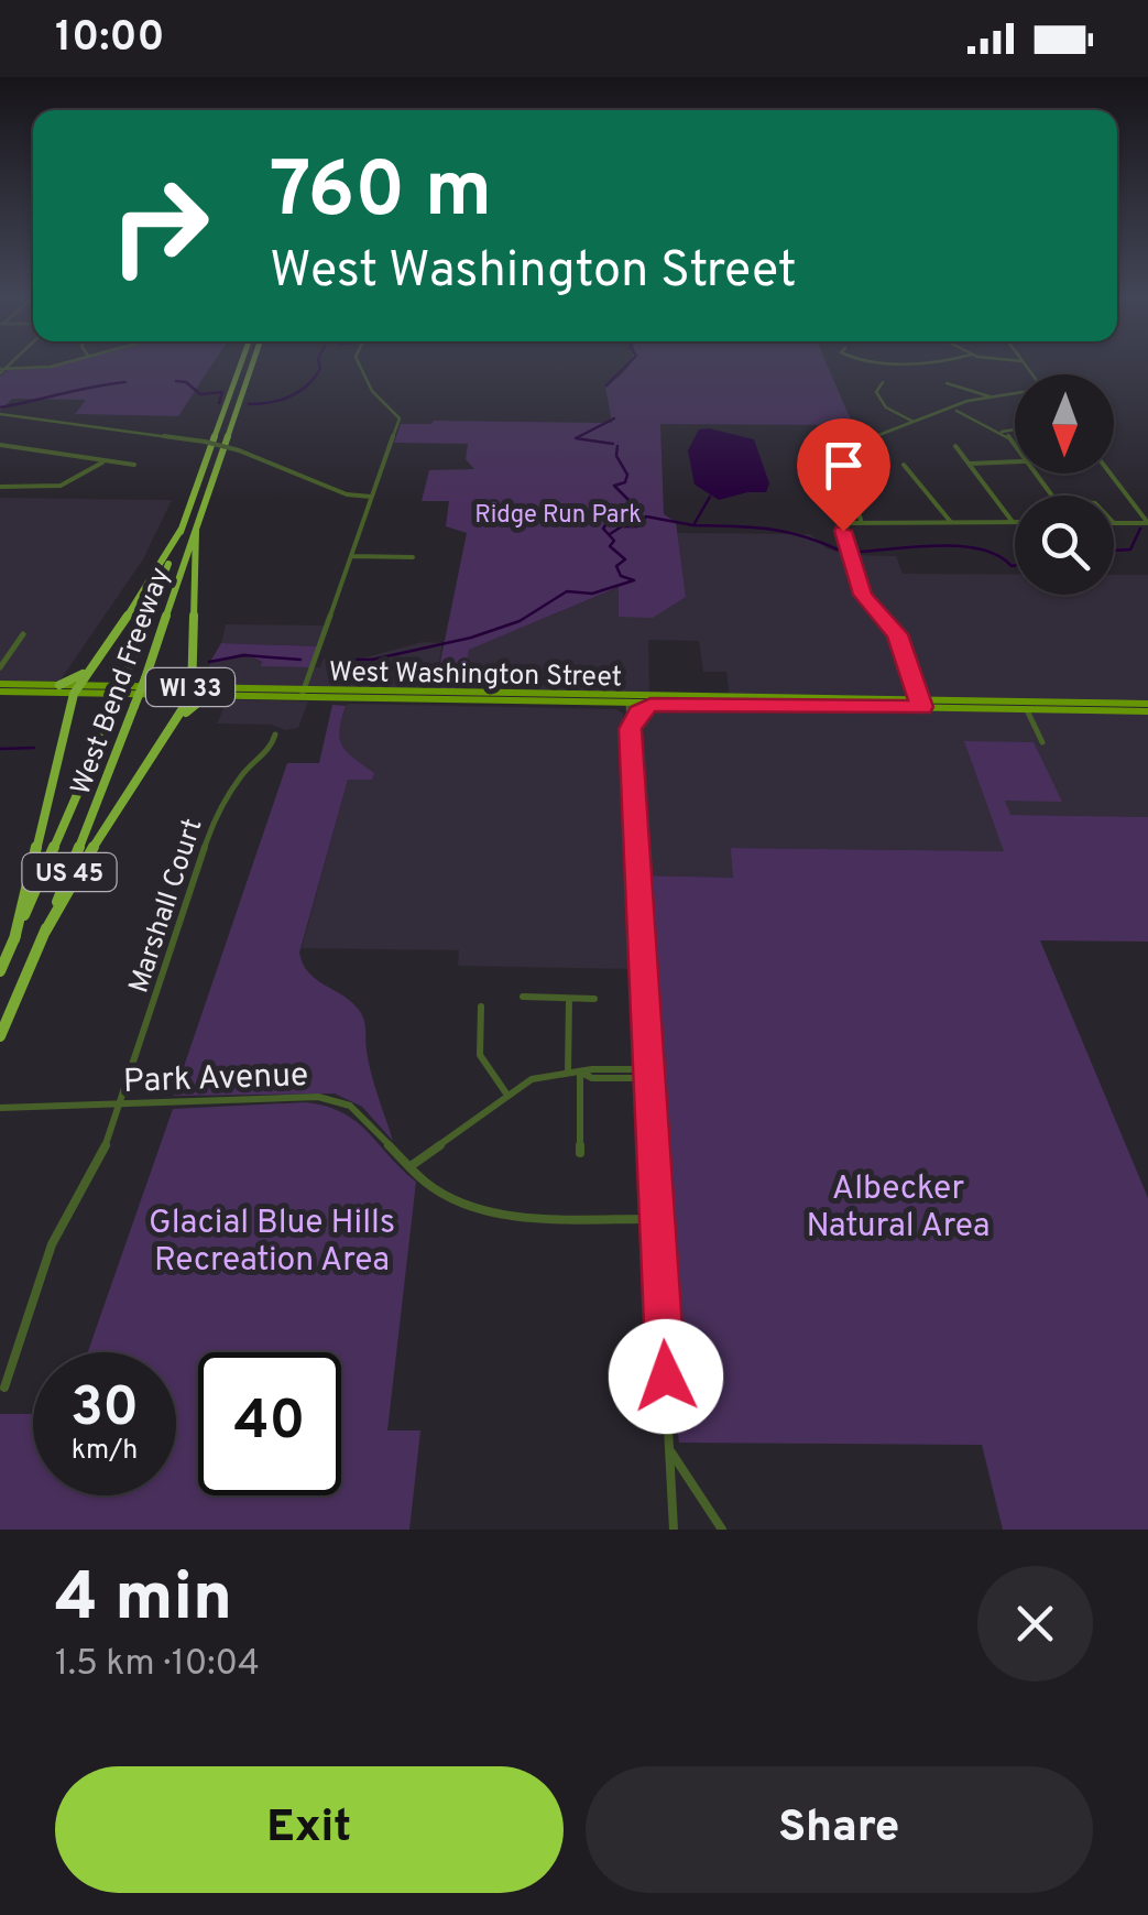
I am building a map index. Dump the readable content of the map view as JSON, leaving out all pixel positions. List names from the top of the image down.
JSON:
{
  "streets": {
    "highway": ["West Bend Freeway", "US 45"],
    "main road": ["West Washington Street", "WI 33"],
    "street": ["Marshall Court", "Park Avenue"]
  },
  "crossings": [
    ["Marshall Court", "Park Avenue"]
  ],
  "parks": ["Ridge Run Park", "Albecker Natural Area", "Glacial Blue Hills Recreation Area"],
  "north": "bottom",
  "page": {
    "status": "10:00",
    "turn": ["760 m", "West Washington Street"],
    "speed": "30 km/h",
    "limit": "40",
    "heading": ["4 min", "1.5 km · 10:04"],
    "buttons": ["Exit", "Share"]
  }
}
